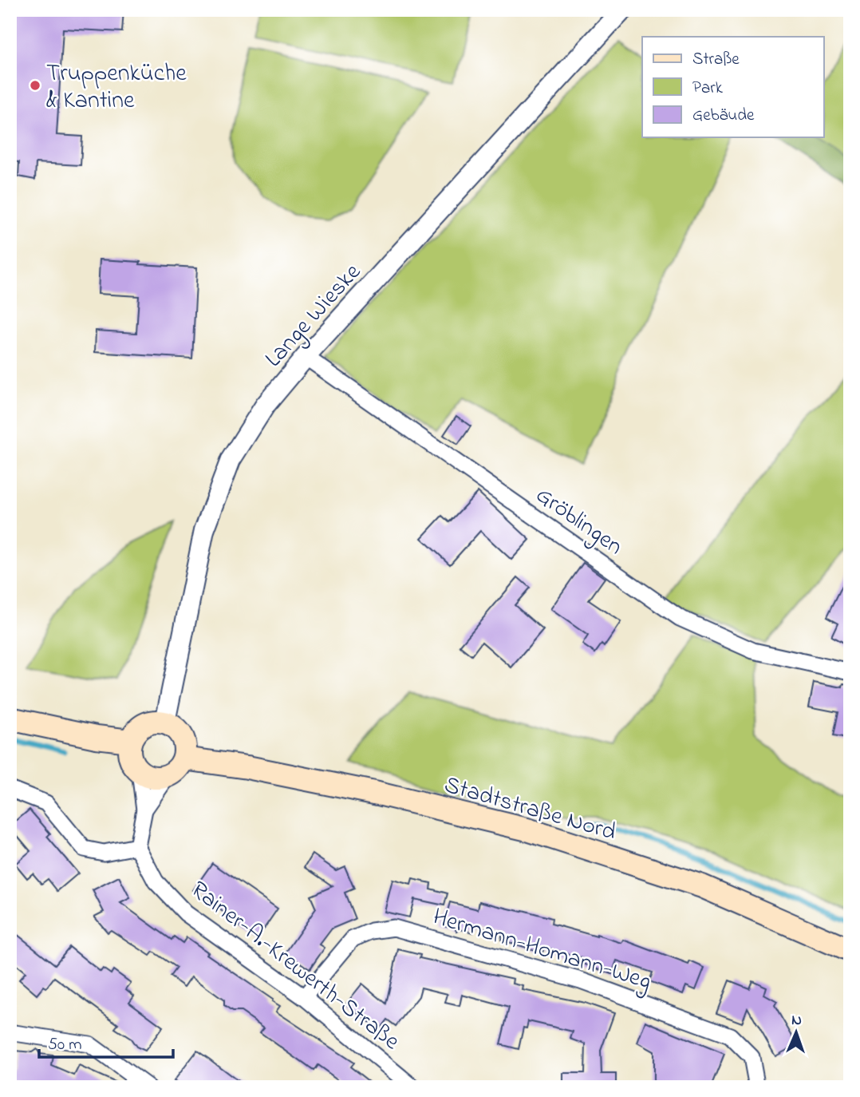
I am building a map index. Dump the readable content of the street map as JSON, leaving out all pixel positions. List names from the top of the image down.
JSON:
{
  "streets": {
    "main road": ["Stadtstraße Nord"],
    "street": [
      "Lange Wieske",
      "Gröblingen",
      "Hermann-Homann-Weg",
      "Rainer-A.-Krewerth-Straße"
    ]
  },
  "crossings": [
    ["Lange Wieske", "Gröblingen"],
    ["Lange Wieske", "Stadtstraße Nord"],
    ["Hermann-Homann-Weg", "Rainer-A.-Krewerth-Straße"]
  ],
  "places": ["Truppenküche & Kantine"],
  "legend": ["Straße", "Park", "Gebäude"],
  "scale_bar": "50 m",
  "north": "top"
}
